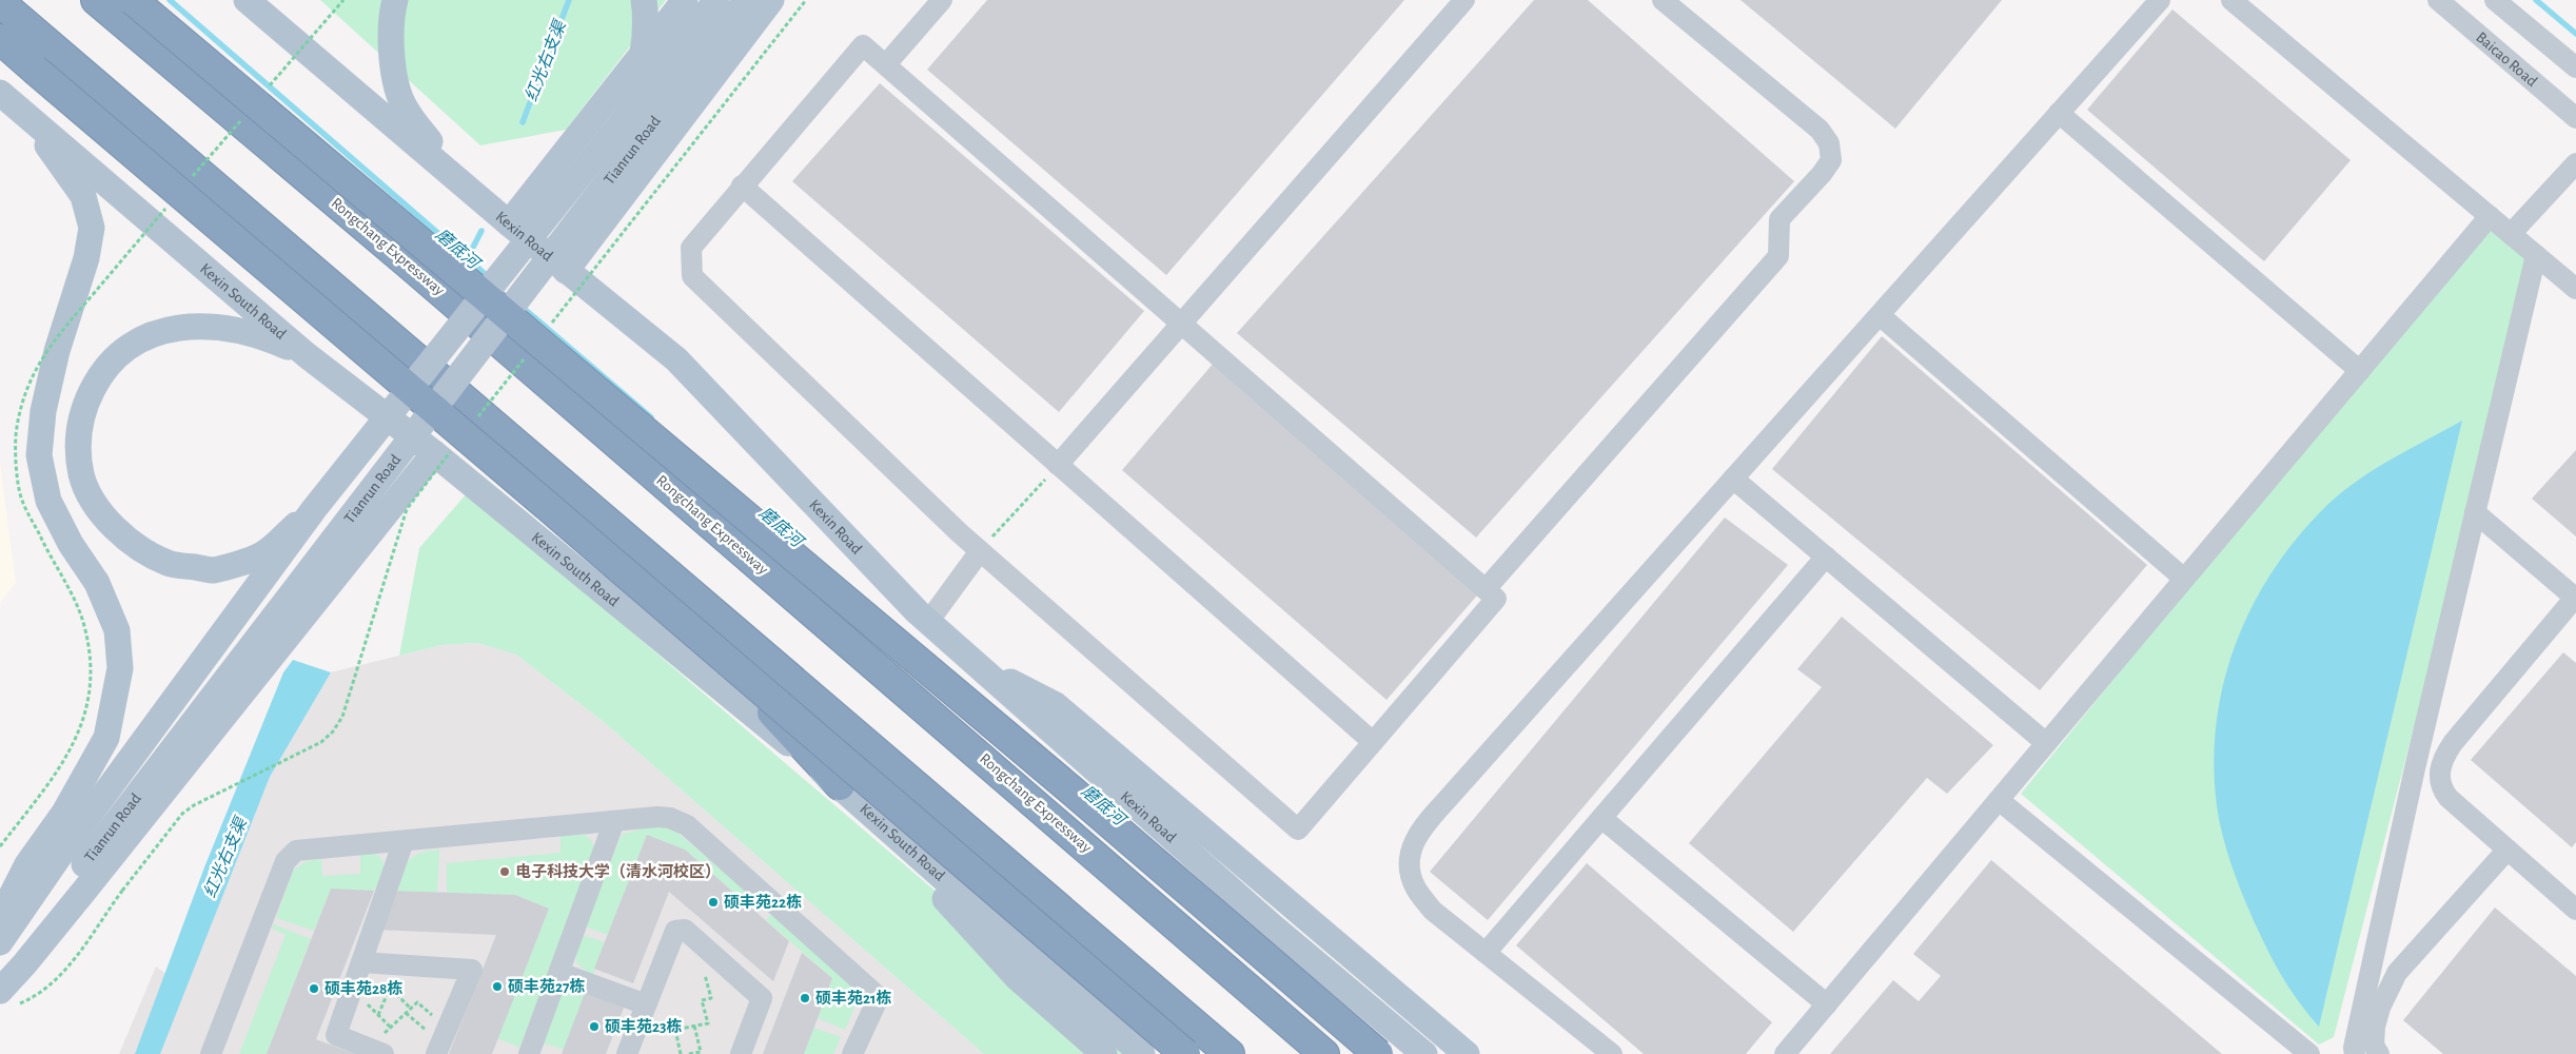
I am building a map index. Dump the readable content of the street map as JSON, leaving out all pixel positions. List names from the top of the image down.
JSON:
{
  "streets": {
    "highway": ["Rongchang Expressway"],
    "main road": ["Tianrun Road", "Kexin Road", "Kexin South Road"],
    "street": ["Baicao Road"]
  },
  "water": ["红光右支渠", "磨底河"],
  "places": [
    "电子科技大学（清水河校区）",
    "硕丰苑22栋",
    "硕丰苑27栋",
    "硕丰苑28栋",
    "硕丰苑21栋",
    "硕丰苑23栋"
  ]
}
